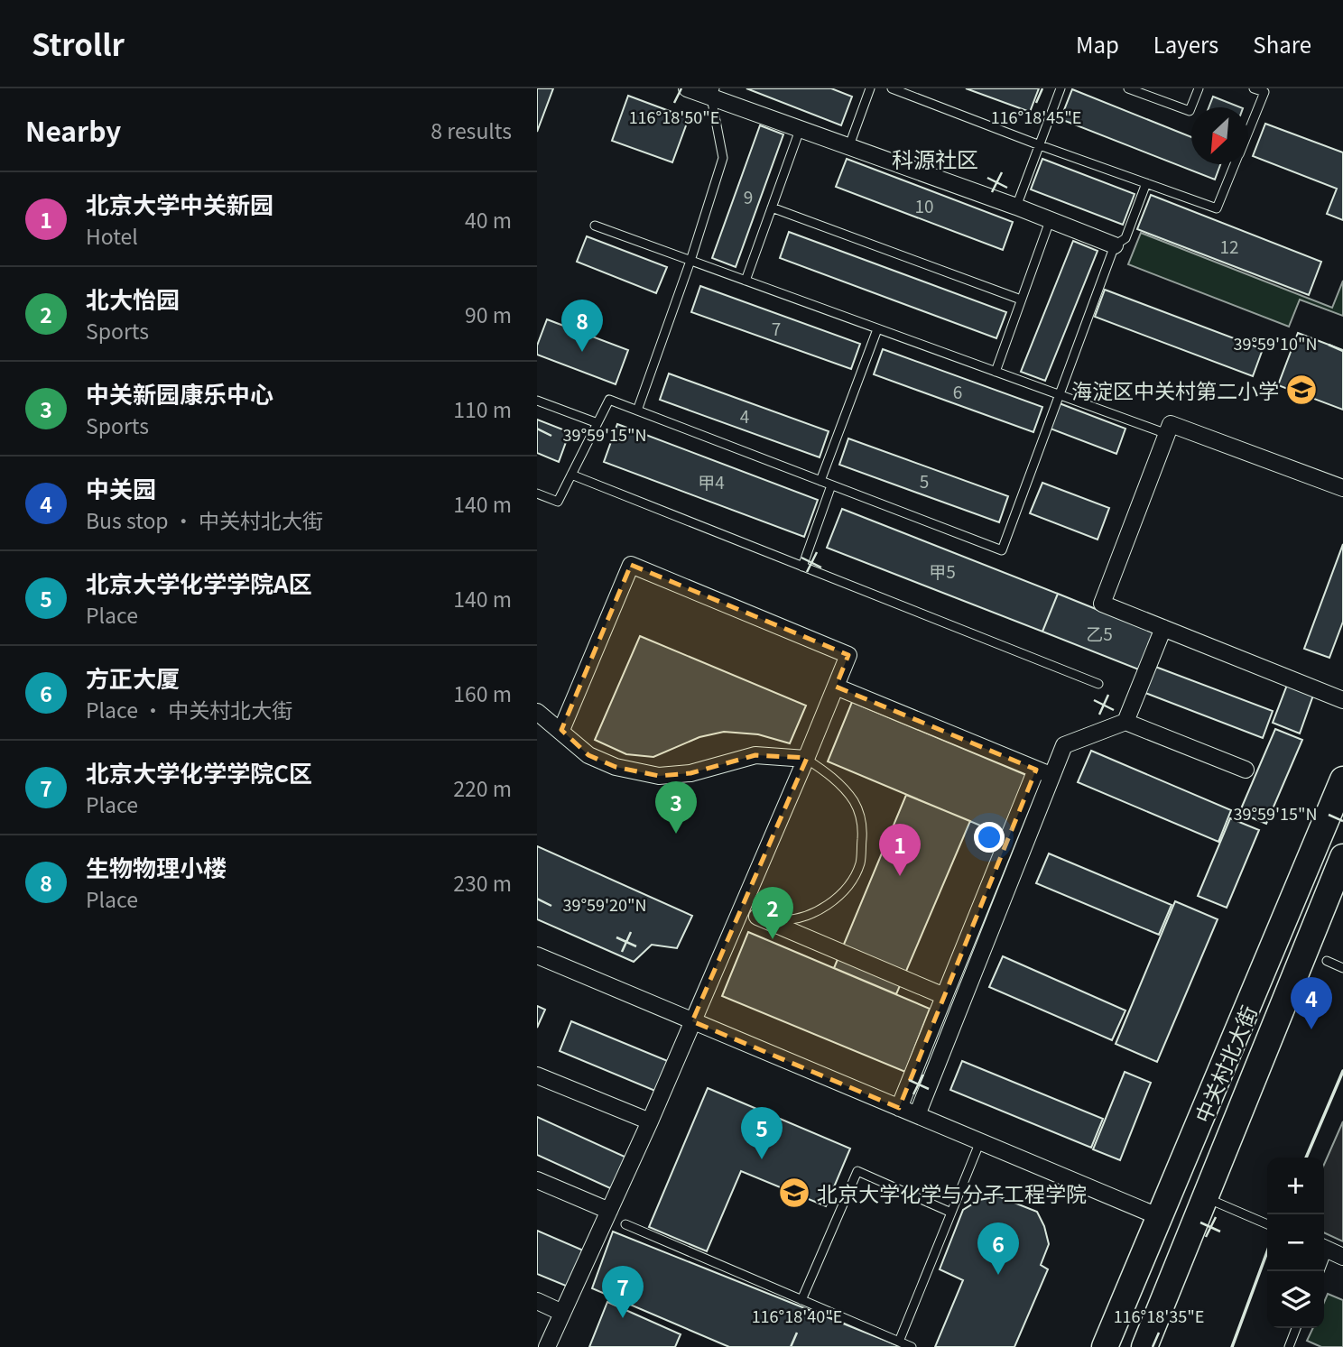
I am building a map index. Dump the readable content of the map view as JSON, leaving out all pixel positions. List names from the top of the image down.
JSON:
{
  "streets": {
    "main road": ["中关村北大街"]
  },
  "districts": ["科源社区"],
  "places": {
    "school or university": ["海淀区中关村第二小学", "北京大学化学与分子工程学院"]
  },
  "house_numbers": [
    "9",
    "10",
    "12",
    "7",
    "6",
    "4",
    "5",
    "甲4",
    "甲5",
    "乙5"
  ],
  "north": "bottom left",
  "page": {
    "header": "Strollr",
    "nav": ["Map", "Layers", "Share"],
    "heading": ["Nearby", "8 results"],
    "list": [
      {
        "mark": "1",
        "name": "北京大学中关新园",
        "note": "Hotel",
        "value": "40 m"
      },
      {
        "mark": "2",
        "name": "北大怡园",
        "note": "Sports",
        "value": "90 m"
      },
      {
        "mark": "3",
        "name": "中关新园康乐中心",
        "note": "Sports",
        "value": "110 m"
      },
      {
        "mark": "4",
        "name": "中关园",
        "note": "Bus stop · 中关村北大街",
        "value": "140 m"
      },
      {
        "mark": "5",
        "name": "北京大学化学学院A区",
        "note": "Place",
        "value": "140 m"
      },
      {
        "mark": "6",
        "name": "方正大厦",
        "note": "Place · 中关村北大街",
        "value": "160 m"
      },
      {
        "mark": "7",
        "name": "北京大学化学学院C区",
        "note": "Place",
        "value": "220 m"
      },
      {
        "mark": "8",
        "name": "生物物理小楼",
        "note": "Place",
        "value": "230 m"
      }
    ],
    "pins": [
      "8",
      "3",
      "1",
      "2",
      "4",
      "5",
      "6",
      "7"
    ],
    "map_buttons": ["+", "−"]
  },
  "coordinates": [
    "116°18'50\"E",
    "116°18'45\"E",
    "39°59'10\"N",
    "39°59'15\"N",
    "39°59'20\"N",
    "116°18'40\"E",
    "116°18'35\"E"
  ]
}
